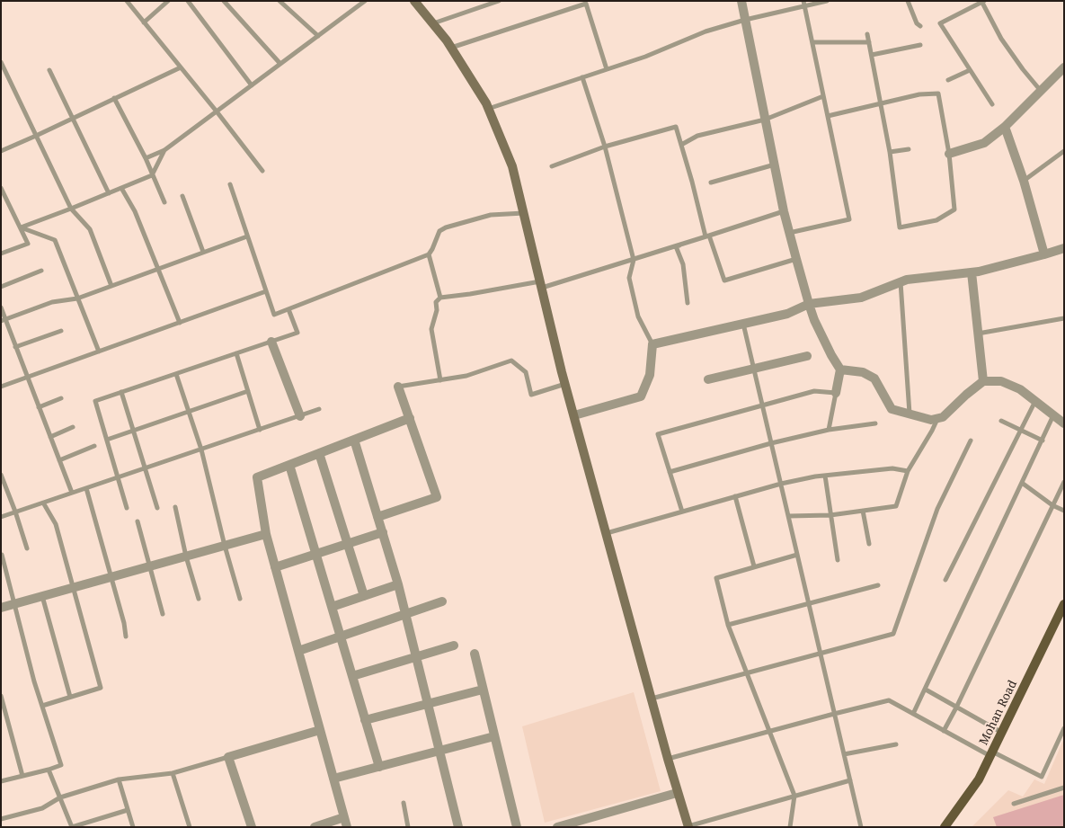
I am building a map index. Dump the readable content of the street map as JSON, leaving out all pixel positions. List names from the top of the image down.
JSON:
{
  "streets": {
    "main road": ["Mohan Road"]
  }
}
